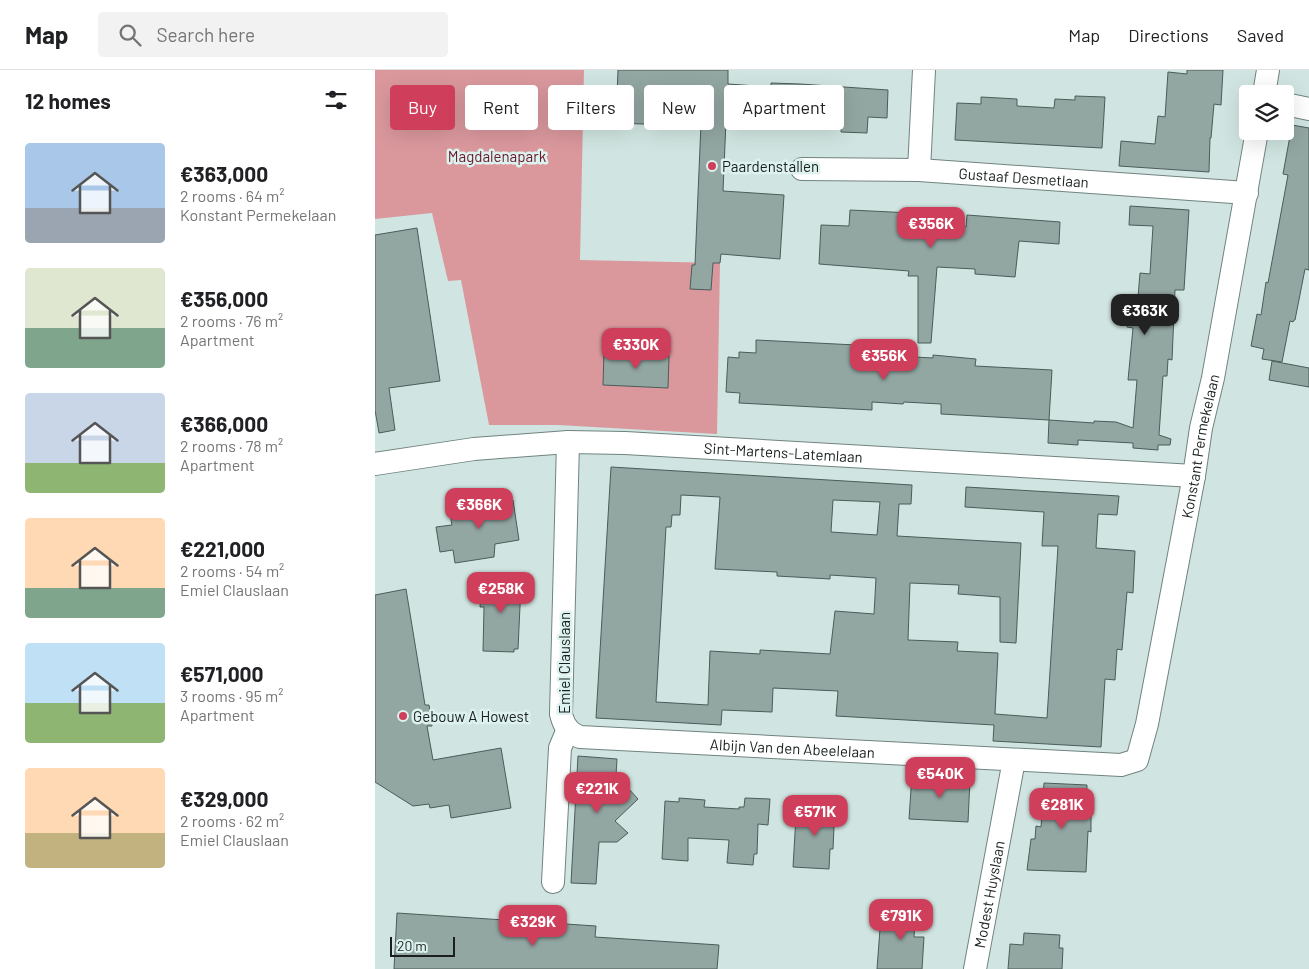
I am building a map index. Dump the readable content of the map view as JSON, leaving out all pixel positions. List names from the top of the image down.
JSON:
{
  "streets": {
    "street": [
      "Gustaaf Desmetlaan",
      "Konstant Permekelaan",
      "Sint-Martens-Latemlaan",
      "Emiel Clauslaan",
      "Albijn Van den Abeelelaan",
      "Modest Huyslaan"
    ]
  },
  "crossings": [
    ["Gustaaf Desmetlaan", "Konstant Permekelaan"],
    ["Konstant Permekelaan", "Sint-Martens-Latemlaan"],
    ["Konstant Permekelaan", "Albijn Van den Abeelelaan"],
    ["Sint-Martens-Latemlaan", "Emiel Clauslaan"],
    ["Emiel Clauslaan", "Albijn Van den Abeelelaan"],
    ["Albijn Van den Abeelelaan", "Modest Huyslaan"]
  ],
  "parks": ["Magdalenapark"],
  "places": ["Paardenstallen", "Gebouw A Howest"],
  "scale_bar": "20 m",
  "page": {
    "header": "Map",
    "search": "Search here",
    "nav": ["Map", "Directions", "Saved"],
    "heading": "12 homes",
    "chip": [
      "Buy",
      "Rent",
      "Filters",
      "New",
      "Apartment"
    ],
    "list": [
      {
        "name": "€363,000",
        "note": "2 rooms · 64 m² · Konstant Permekelaan"
      },
      {
        "name": "€356,000",
        "note": "2 rooms · 76 m² · Apartment"
      },
      {
        "name": "€366,000",
        "note": "2 rooms · 78 m² · Apartment"
      },
      {
        "name": "€221,000",
        "note": "2 rooms · 54 m² · Emiel Clauslaan"
      },
      {
        "name": "€571,000",
        "note": "3 rooms · 95 m² · Apartment"
      },
      {
        "name": "€329,000",
        "note": "2 rooms · 62 m² · Emiel Clauslaan"
      }
    ],
    "price": [
      "€356K",
      "€363K",
      "€330K",
      "€356K",
      "€366K",
      "€258K",
      "€540K",
      "€221K",
      "€281K",
      "€571K",
      "€791K",
      "€329K"
    ],
    "scale": "20 m"
  }
}
